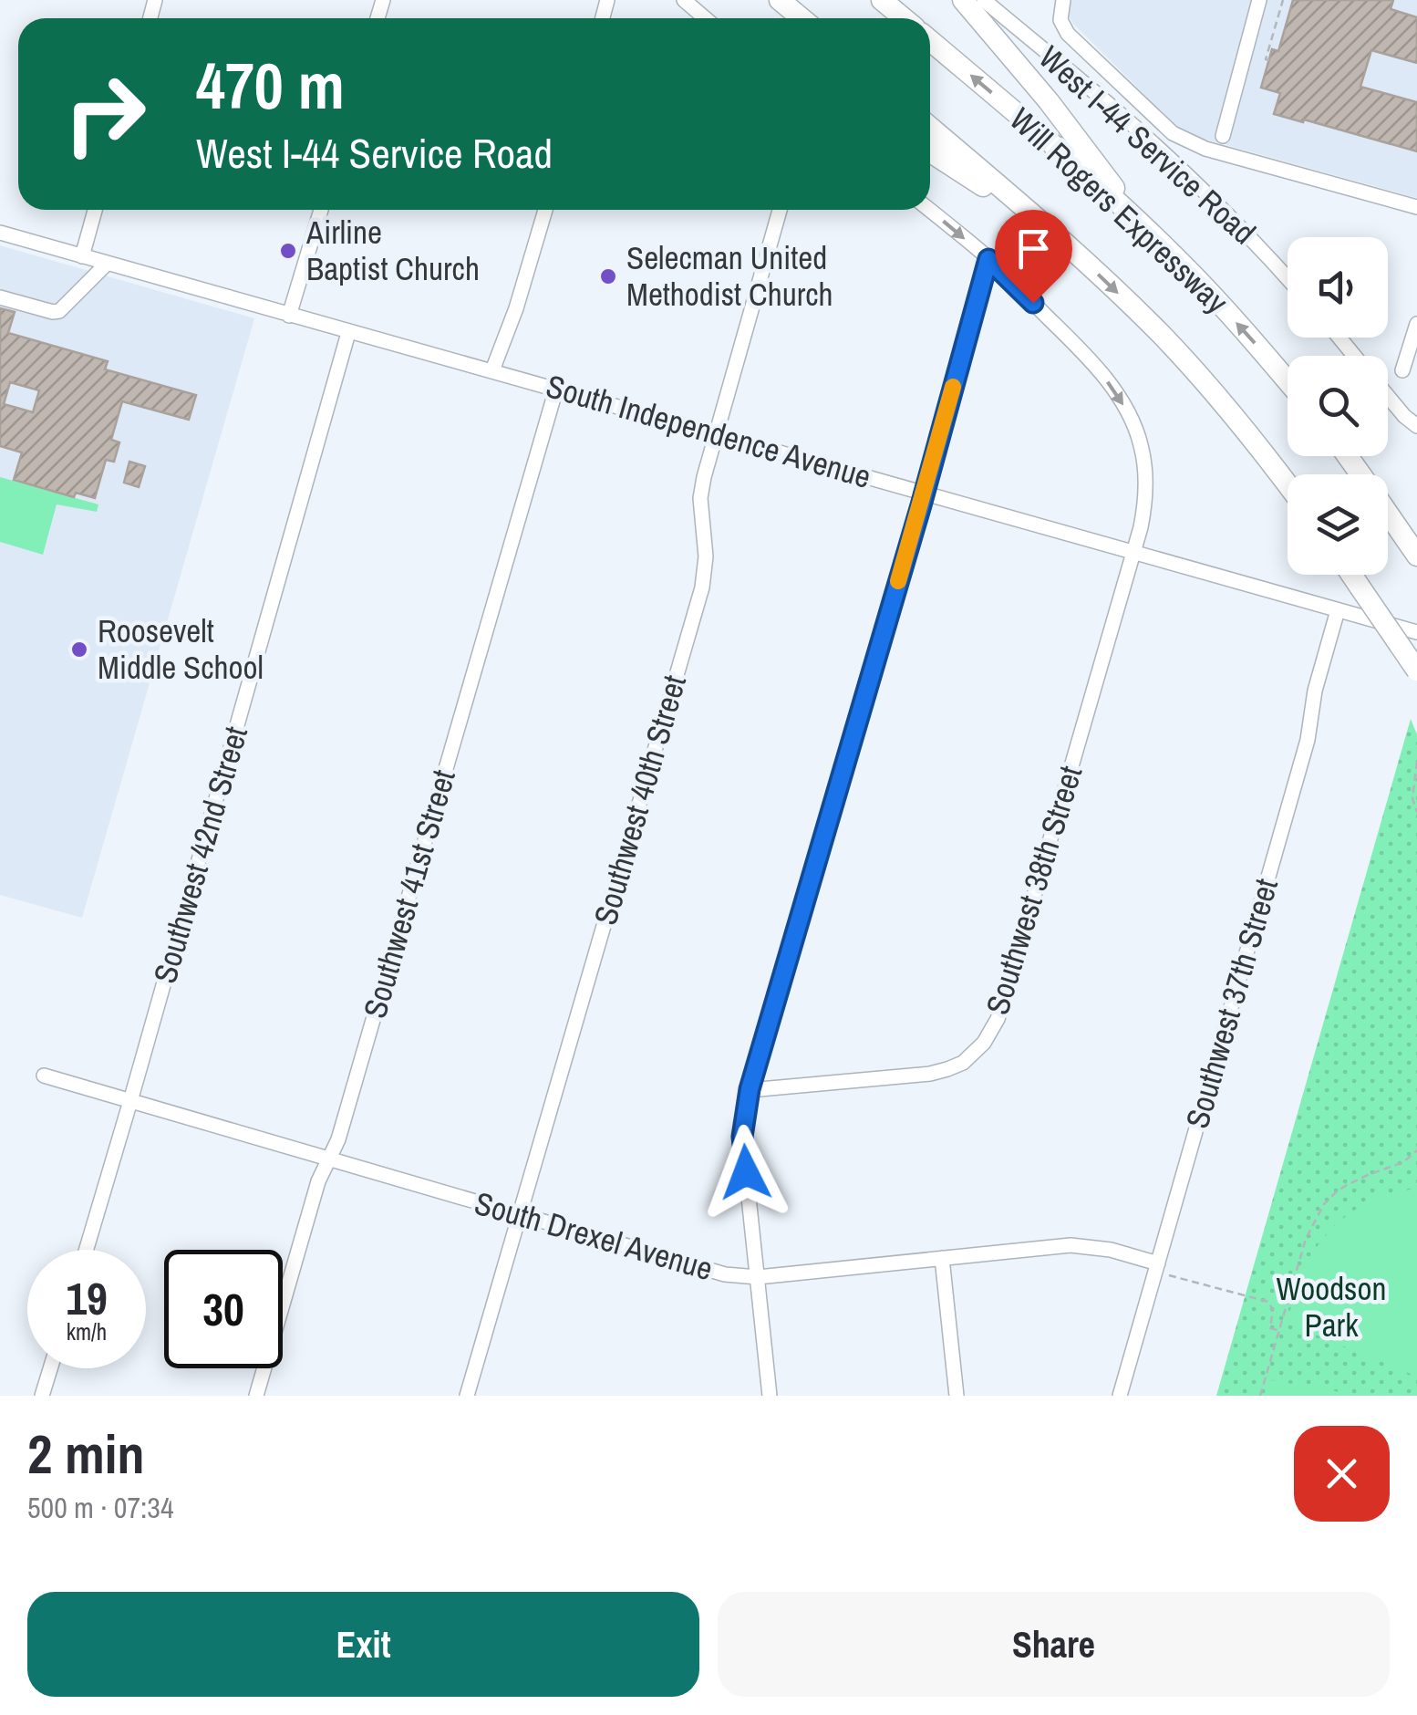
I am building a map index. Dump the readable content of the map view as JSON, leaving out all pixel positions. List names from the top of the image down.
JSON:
{
  "streets": {
    "highway": ["Will Rogers Expressway"],
    "street": [
      "West I-44 Service Road",
      "South Independence Avenue",
      "Southwest 40th Street",
      "Southwest 42nd Street",
      "Southwest 38th Street",
      "Southwest 41st Street",
      "Southwest 37th Street",
      "South Drexel Avenue"
    ]
  },
  "crossings": [
    ["South Independence Avenue", "Southwest 40th Street"],
    ["South Independence Avenue", "Southwest 42nd Street"],
    ["South Independence Avenue", "Southwest 38th Street"],
    ["South Independence Avenue", "Southwest 41st Street"],
    ["South Independence Avenue", "Southwest 37th Street"],
    ["Southwest 40th Street", "South Drexel Avenue"],
    ["Southwest 42nd Street", "South Drexel Avenue"],
    ["Southwest 41st Street", "South Drexel Avenue"],
    ["Southwest 37th Street", "South Drexel Avenue"]
  ],
  "parks": ["Woodson Park"],
  "places": ["Airline Baptist Church", "Selecman United Methodist Church", "Roosevelt Middle School"],
  "page": {
    "turn": ["470 m", "West I-44 Service Road"],
    "speed": "19 km/h",
    "limit": "30",
    "heading": ["2 min", "500 m · 07:34"],
    "buttons": ["Exit", "Share"]
  }
}
